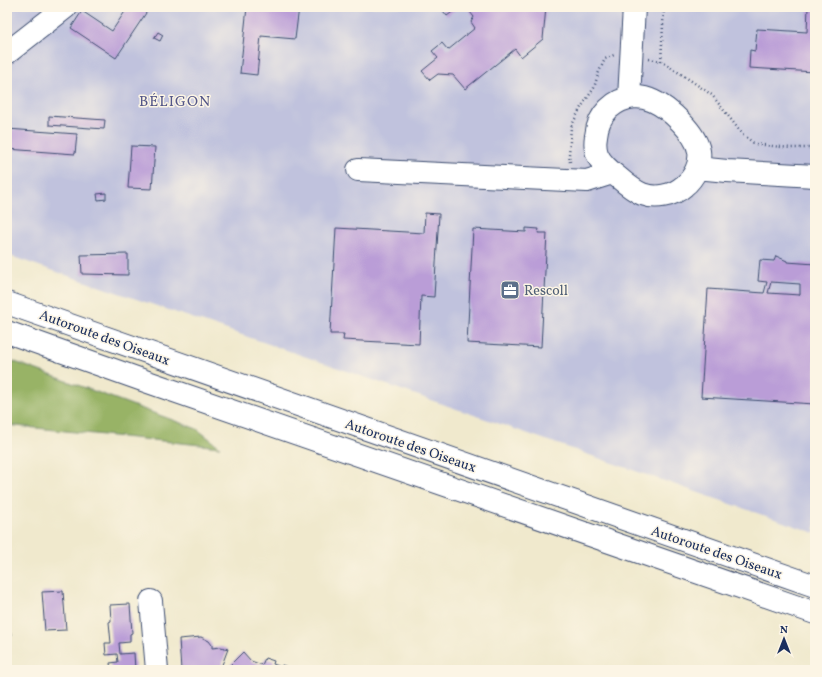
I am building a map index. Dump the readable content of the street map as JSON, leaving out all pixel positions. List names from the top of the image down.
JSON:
{
  "streets": {
    "main road": ["Autoroute des Oiseaux"]
  },
  "districts": ["BÉLIGON"],
  "places": {
    "office": ["Rescoll"]
  },
  "north": "top"
}
